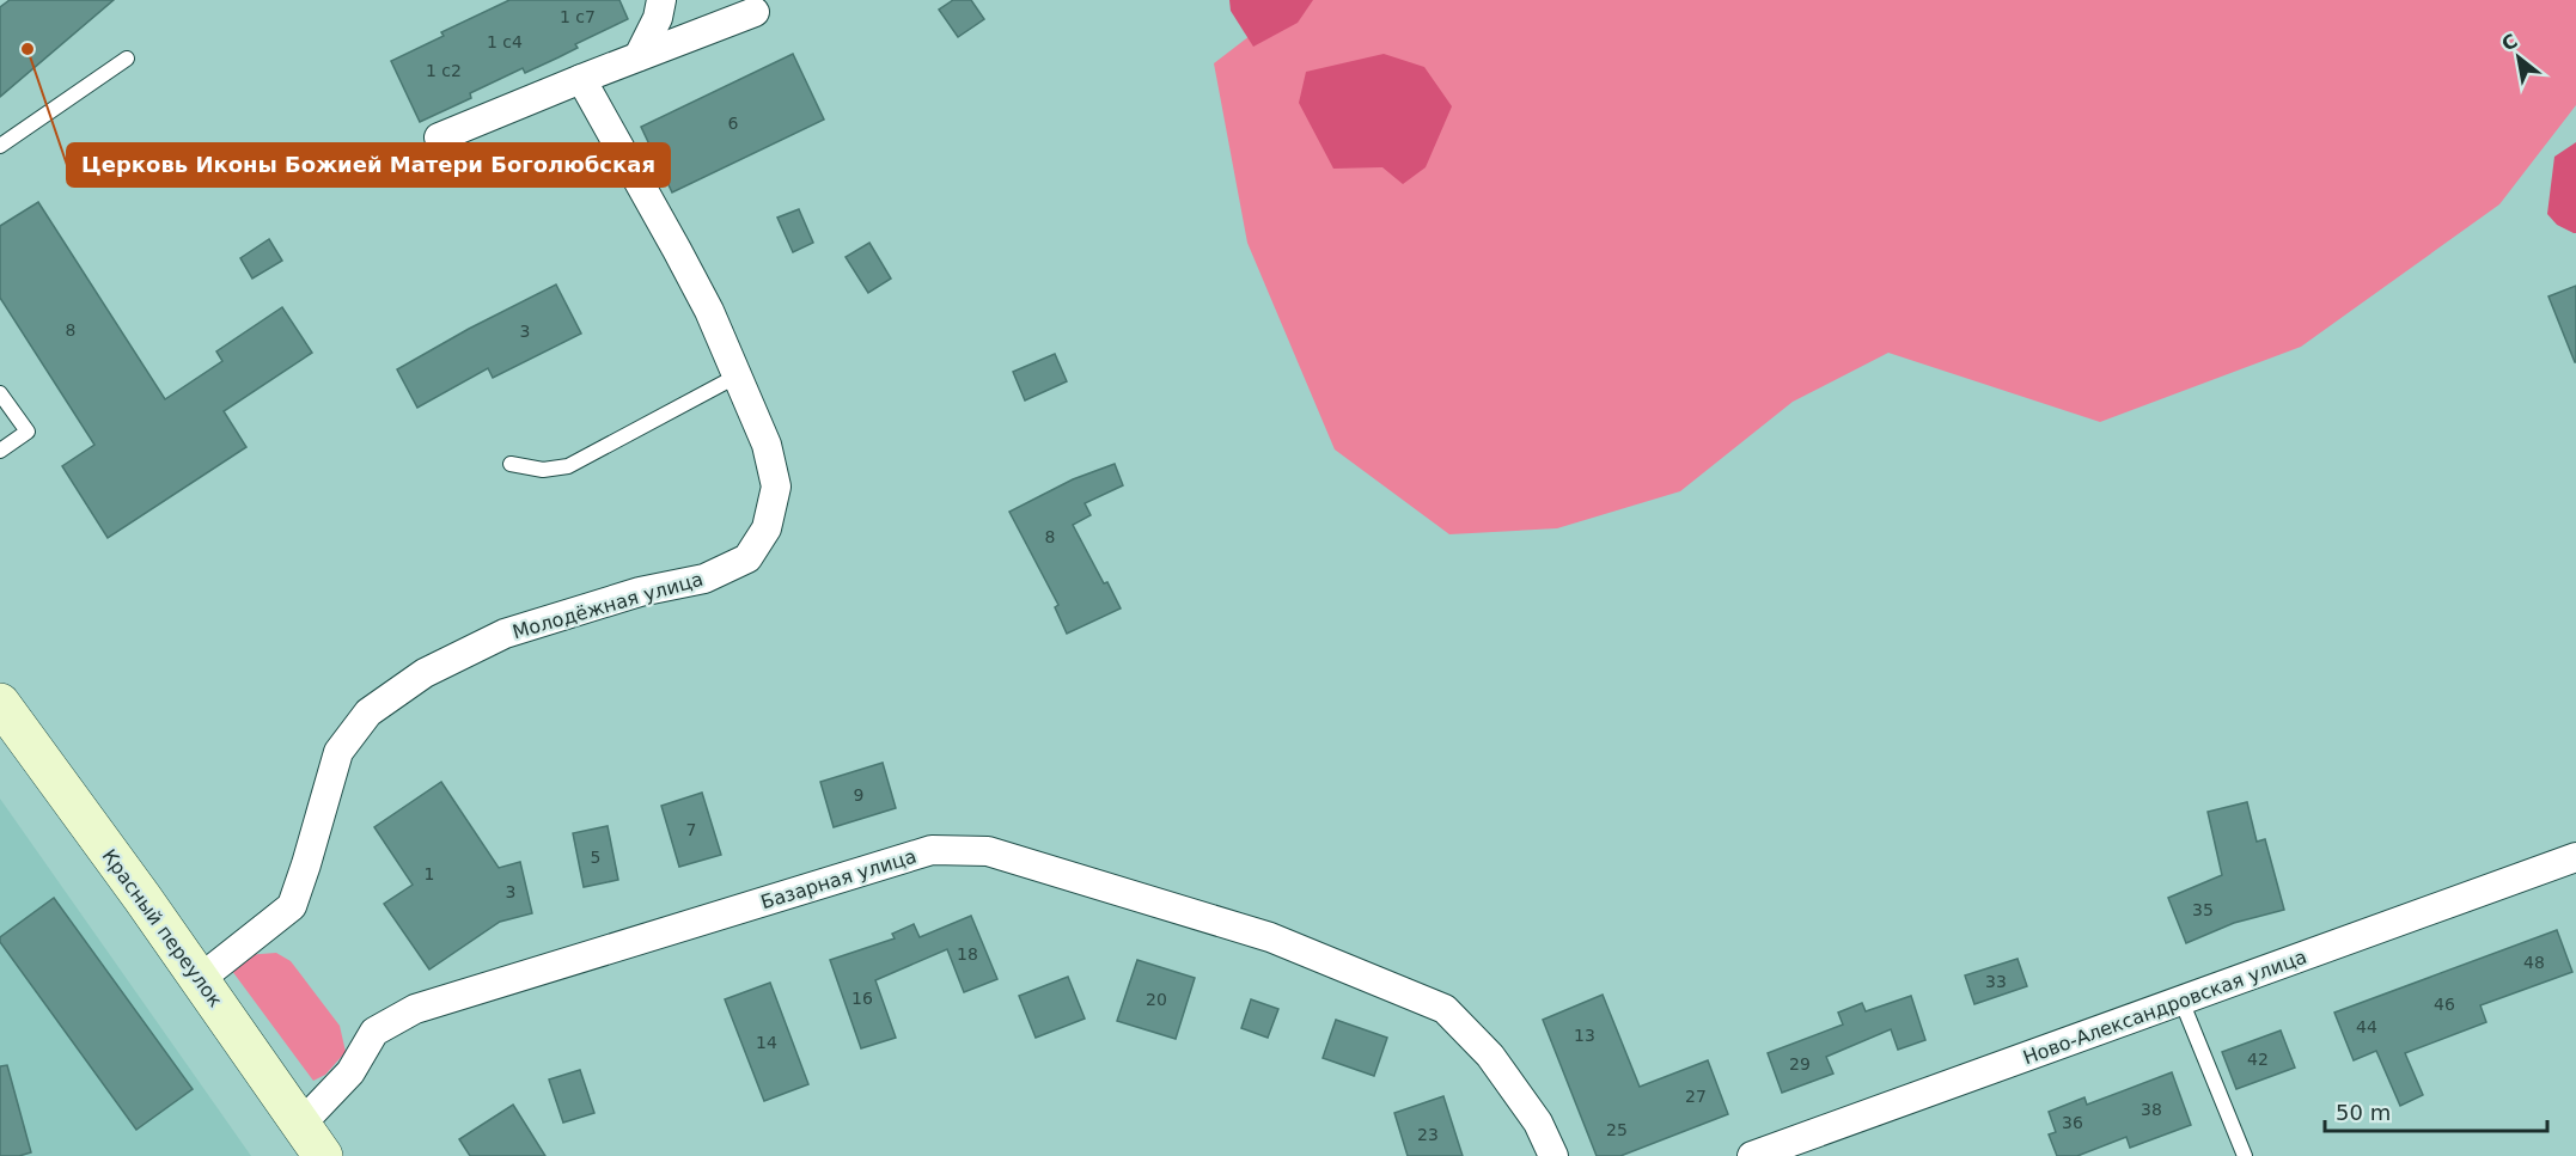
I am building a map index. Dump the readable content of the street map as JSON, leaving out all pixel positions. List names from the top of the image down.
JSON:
{
  "streets": {
    "main road": ["Красный переулок"],
    "street": ["Молодёжная улица", "Базарная улица", "Ново-Александровская улица"]
  },
  "crossings": [
    ["Молодёжная улица", "Красный переулок"],
    ["Базарная улица", "Красный переулок"]
  ],
  "places": ["Церковь Иконы Божией Матери Боголюбская"],
  "house_numbers": [
    "1 с7",
    "1 с4",
    "1 с2",
    "6",
    "8",
    "3",
    "8",
    "9",
    "7",
    "5",
    "1",
    "3",
    "35",
    "18",
    "48",
    "33",
    "16",
    "20",
    "46",
    "44",
    "13",
    "14",
    "42",
    "29",
    "27",
    "38",
    "36",
    "25",
    "23"
  ],
  "scale_bar": "50 m",
  "north": "top left"
}
